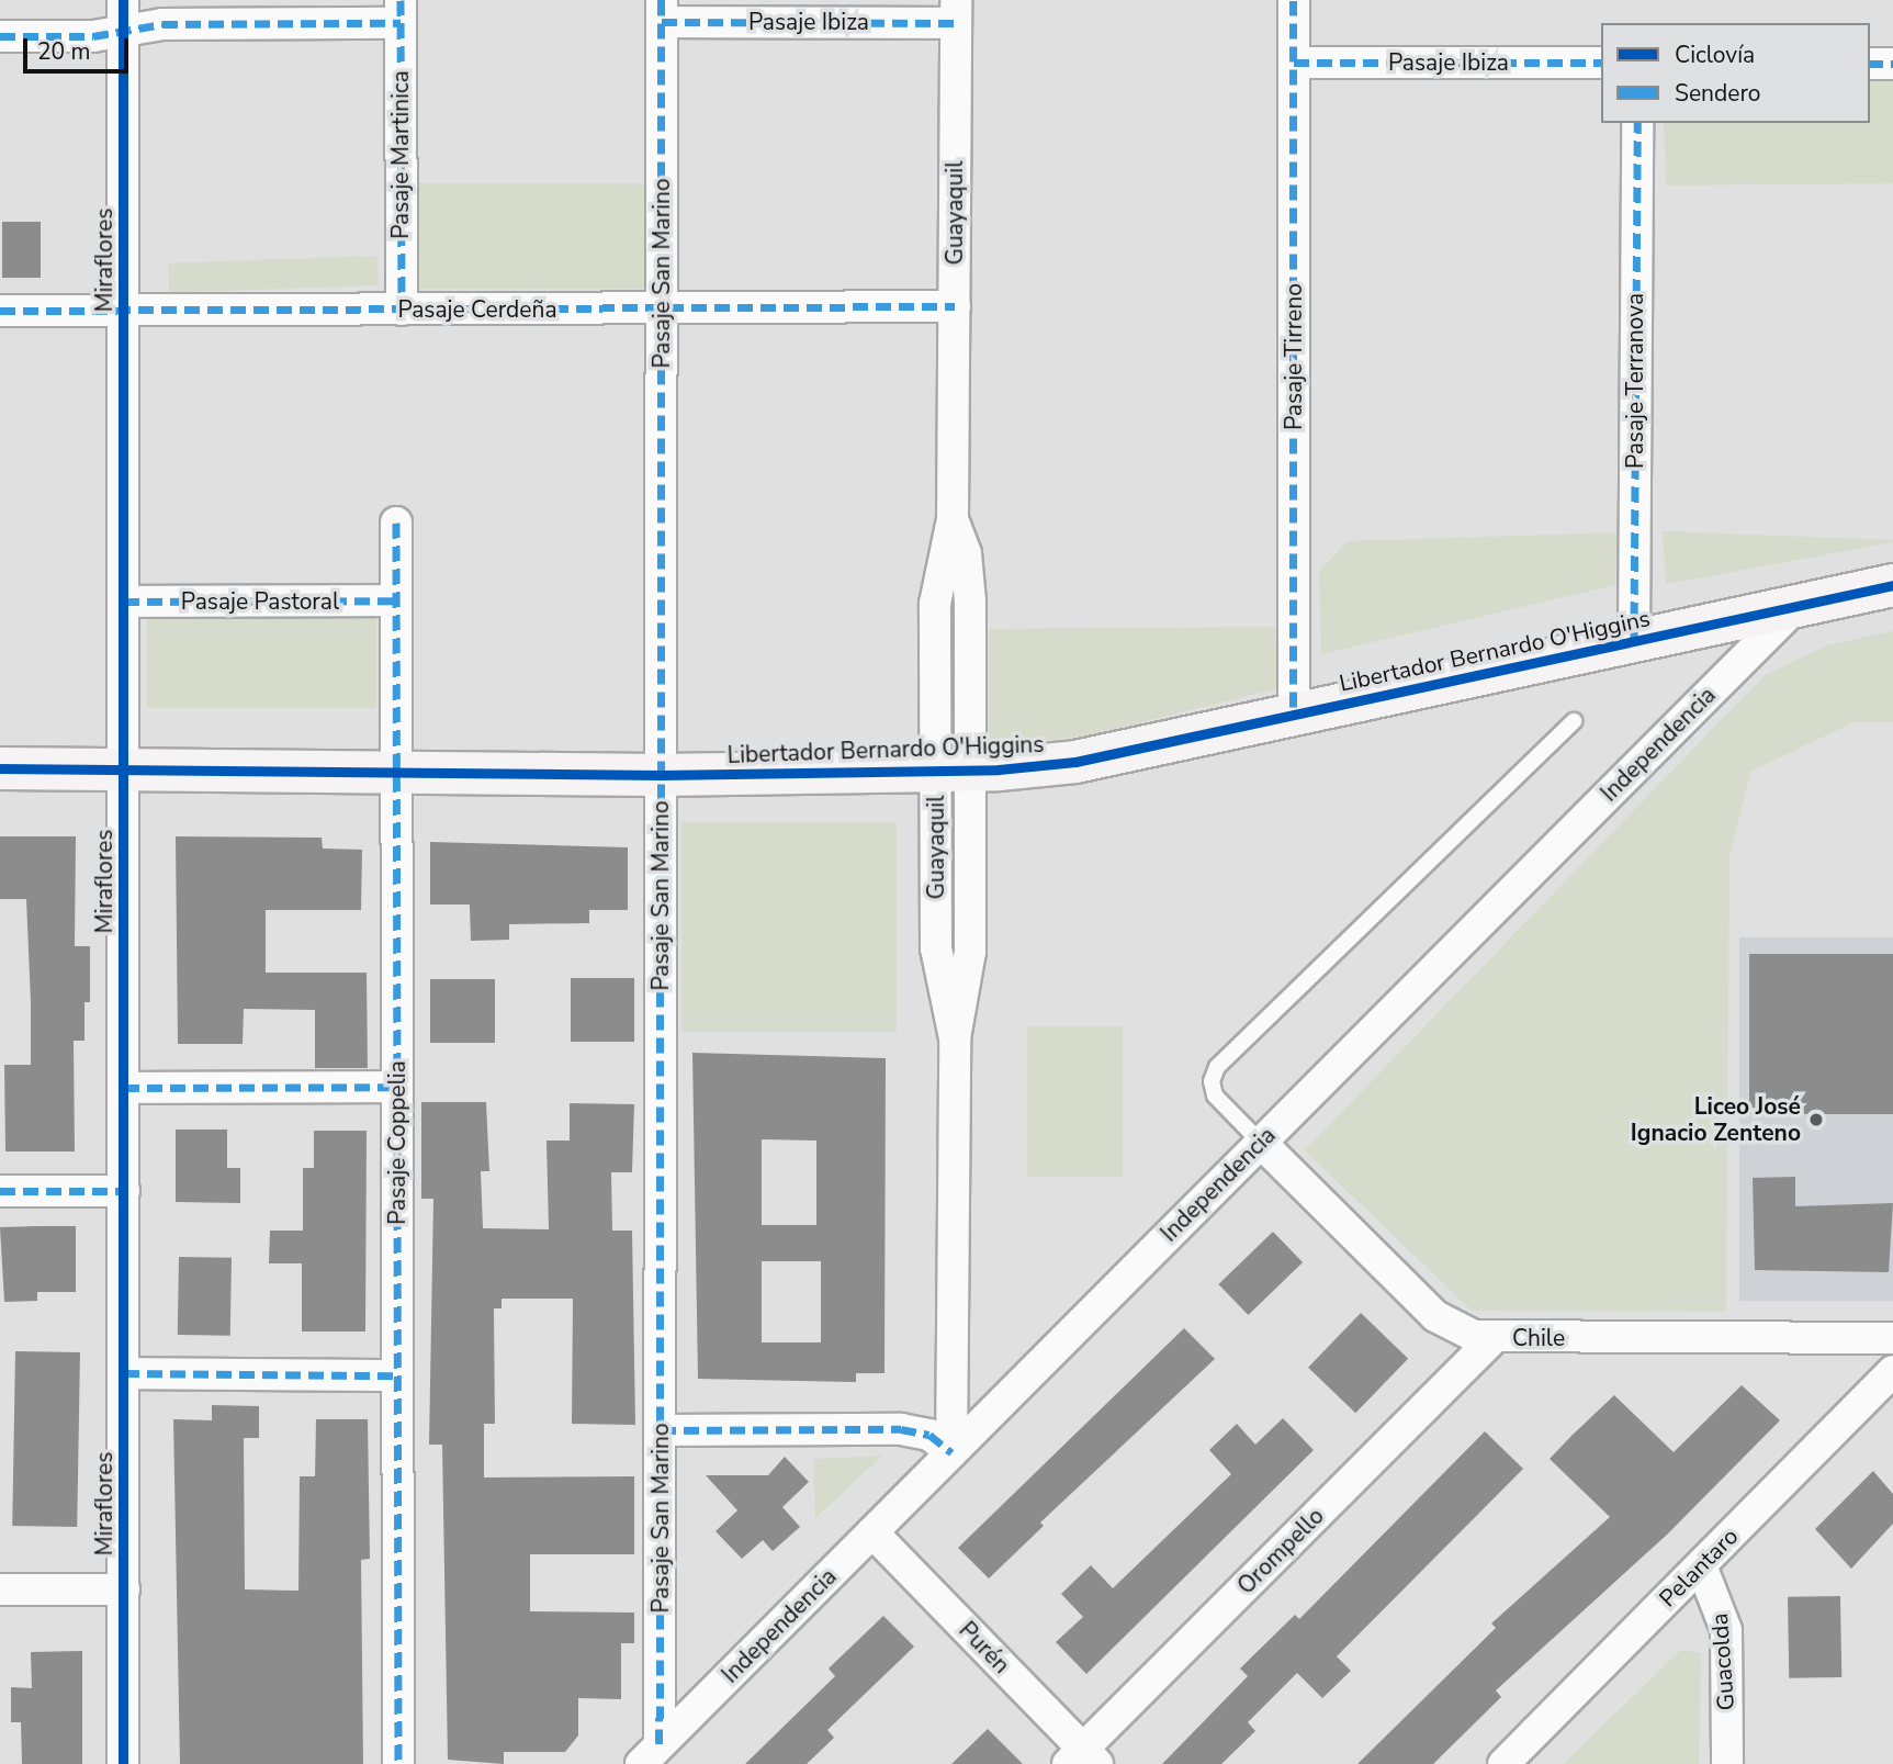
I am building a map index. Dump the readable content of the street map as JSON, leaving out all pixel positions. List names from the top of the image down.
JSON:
{
  "streets": {
    "street": [
      "Pasaje Ibiza",
      "Pasaje Martinica",
      "Guayaquil",
      "Miraflores",
      "Pasaje San Marino",
      "Pasaje Cerdeña",
      "Pasaje Tirreno",
      "Pasaje Terranova",
      "Pasaje Pastoral",
      "Libertador Bernardo O'Higgins",
      "Independencia",
      "Pasaje Coppelia",
      "Chile",
      "Orompello",
      "Pelantaro",
      "Purén",
      "Guacolda"
    ]
  },
  "crossings": [
    ["Pasaje Ibiza", "Guayaquil"],
    ["Pasaje Ibiza", "Pasaje San Marino"],
    ["Pasaje Ibiza", "Pasaje Tirreno"],
    ["Pasaje Martinica", "Pasaje Cerdeña"],
    ["Guayaquil", "Pasaje Cerdeña"],
    ["Guayaquil", "Libertador Bernardo O'Higgins"],
    ["Guayaquil", "Independencia"],
    ["Miraflores", "Pasaje Cerdeña"],
    ["Miraflores", "Pasaje Pastoral"],
    ["Miraflores", "Libertador Bernardo O'Higgins"],
    ["Pasaje San Marino", "Pasaje Cerdeña"],
    ["Pasaje San Marino", "Libertador Bernardo O'Higgins"],
    ["Pasaje San Marino", "Independencia"],
    ["Pasaje Tirreno", "Libertador Bernardo O'Higgins"],
    ["Pasaje Terranova", "Libertador Bernardo O'Higgins"],
    ["Pasaje Pastoral", "Pasaje Coppelia"],
    ["Libertador Bernardo O'Higgins", "Independencia"],
    ["Libertador Bernardo O'Higgins", "Pasaje Coppelia"],
    ["Independencia", "Chile"],
    ["Independencia", "Purén"],
    ["Chile", "Orompello"],
    ["Orompello", "Purén"],
    ["Pelantaro", "Guacolda"]
  ],
  "places": ["Liceo José Ignacio Zenteno"],
  "legend": ["Ciclovía", "Sendero"],
  "scale_bar": "20 m"
}
